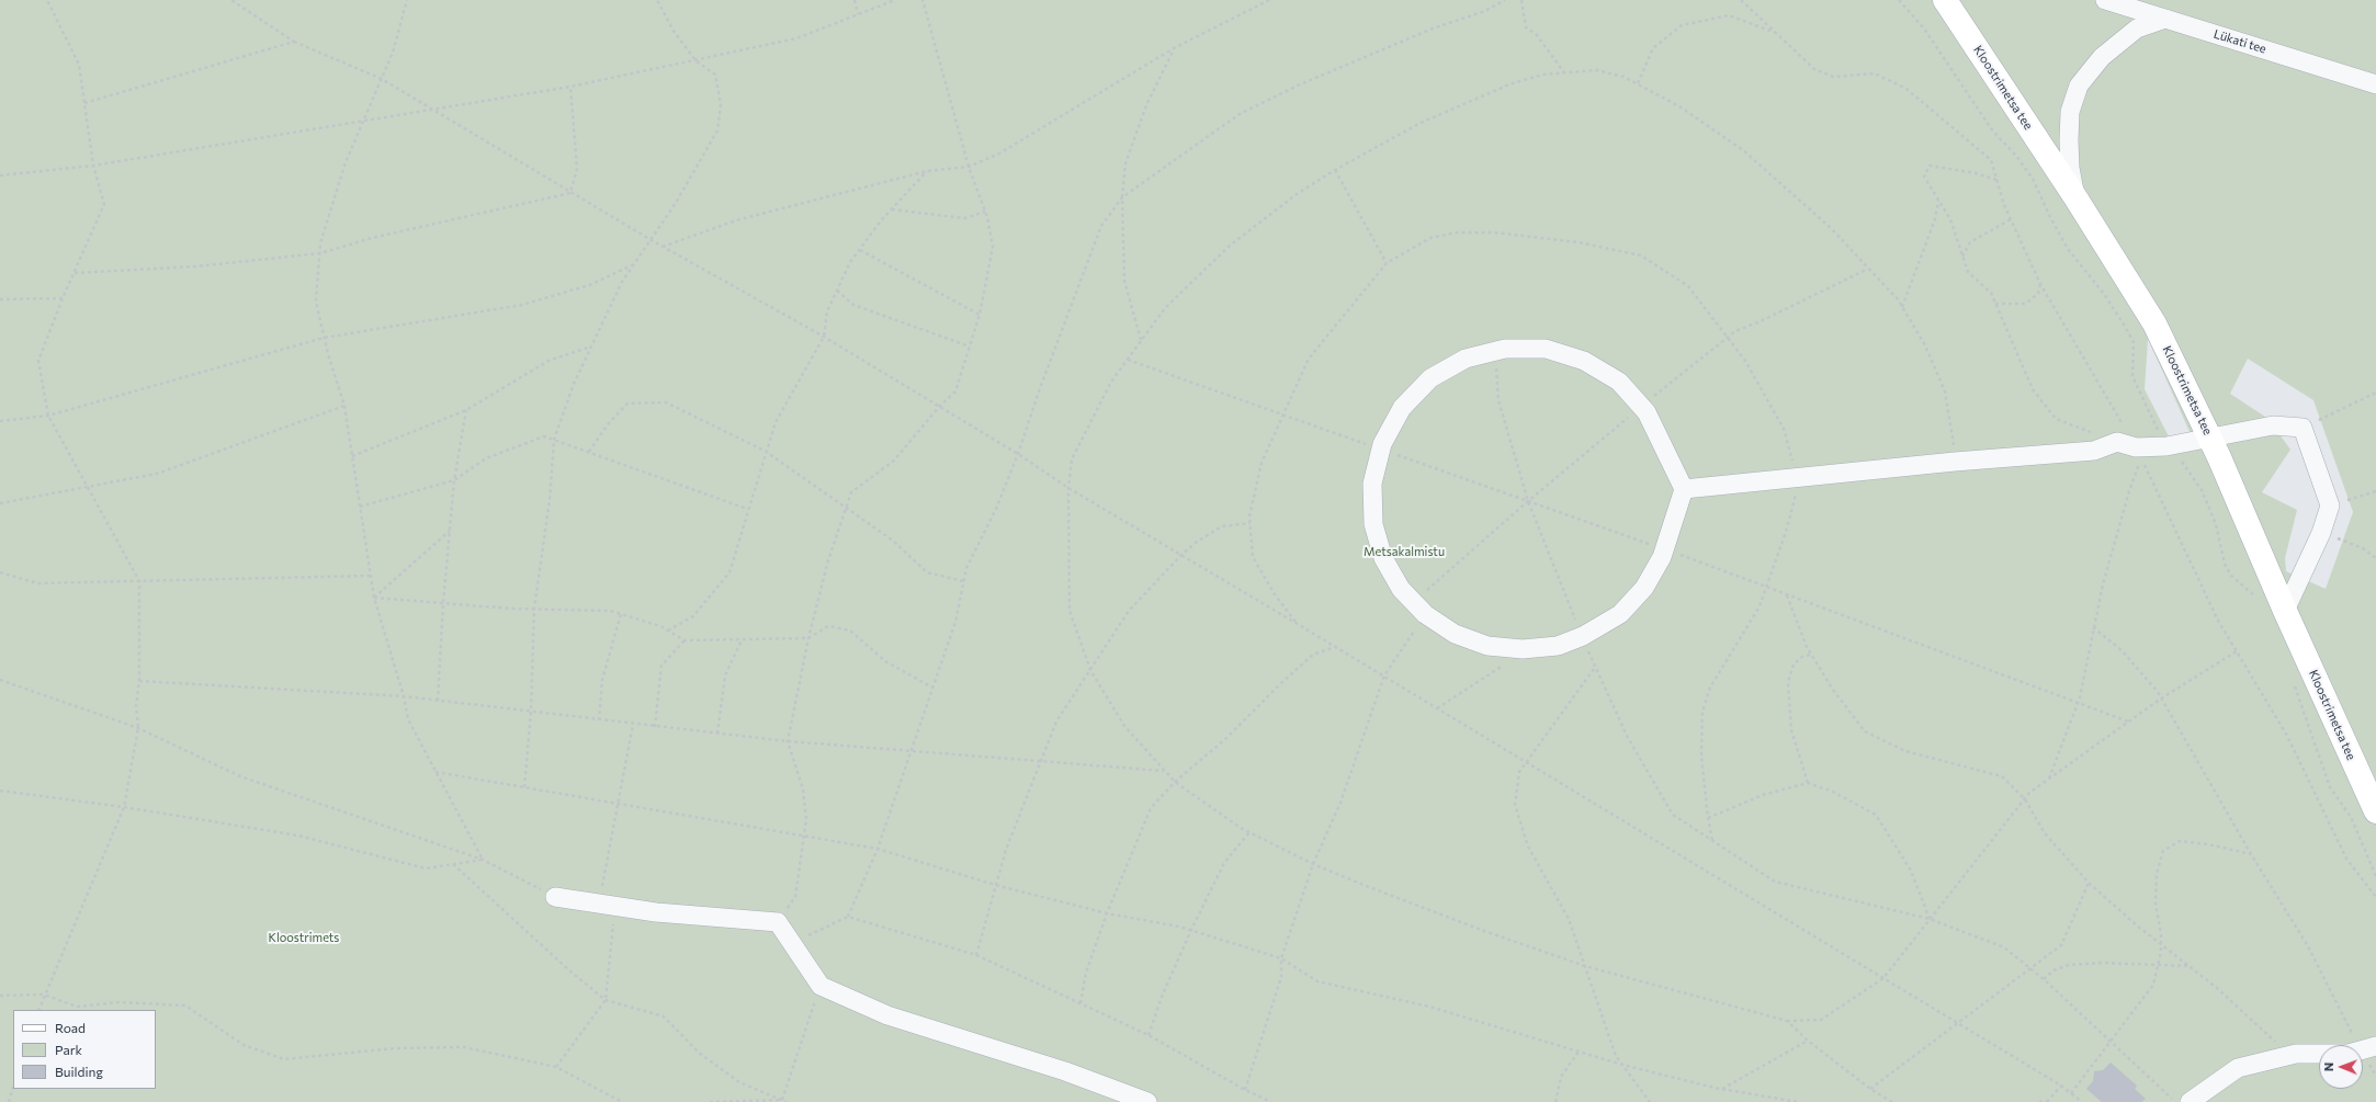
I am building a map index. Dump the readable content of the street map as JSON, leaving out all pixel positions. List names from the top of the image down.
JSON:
{
  "streets": {
    "main road": ["Kloostrimetsa tee"],
    "street": ["Lükati tee"]
  },
  "parks": ["Metsakalmistu", "Kloostrimets"],
  "legend": ["Road", "Park", "Building"],
  "north": "left"
}
